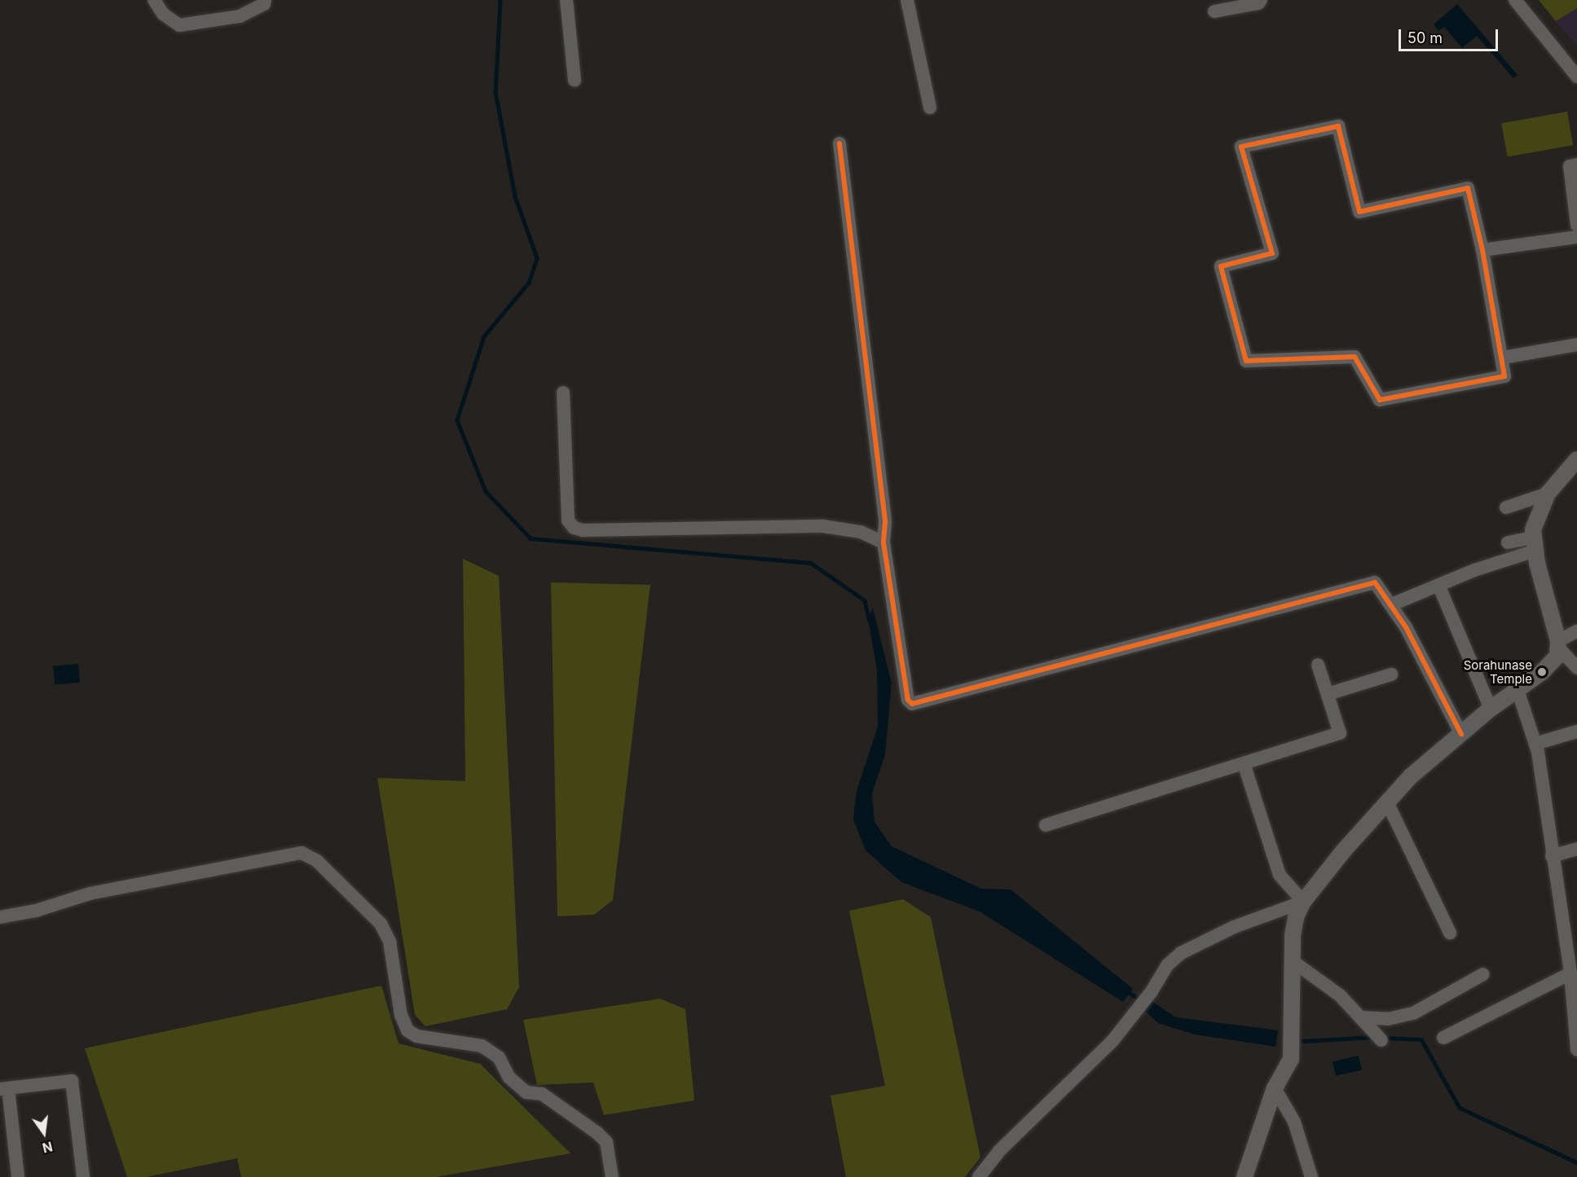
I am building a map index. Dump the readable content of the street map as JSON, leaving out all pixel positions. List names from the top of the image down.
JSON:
{
  "places": ["Sorahunase Temple"],
  "scale_bar": "50 m",
  "north": "bottom"
}
